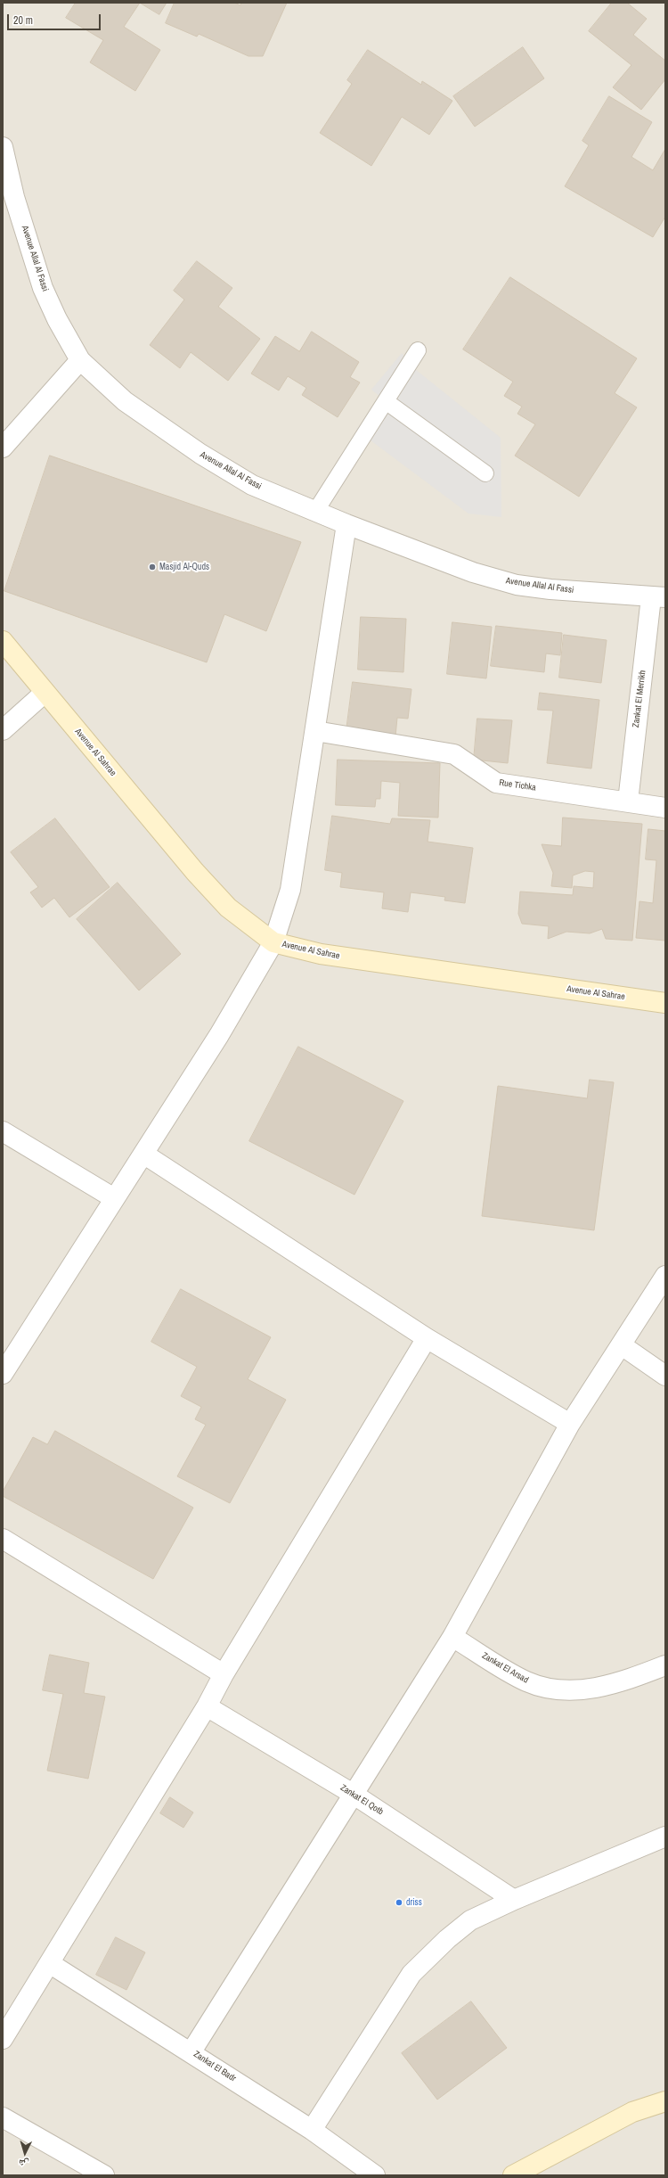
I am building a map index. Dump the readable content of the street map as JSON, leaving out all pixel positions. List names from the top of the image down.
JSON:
{
  "streets": {
    "street": [
      "Avenue Allal Al Fassi",
      "Zankat El Merrikh",
      "Avenue Al Sahrae",
      "Rue Tichka",
      "Zankat El Arsad",
      "Zankat El Qotb",
      "Zankat El Badr"
    ]
  },
  "crossings": [
    ["Avenue Allal Al Fassi", "Zankat El Merrikh"],
    ["Zankat El Merrikh", "Rue Tichka"]
  ],
  "places": ["Masjid Al-Quds", "driss"],
  "scale_bar": "20 m",
  "north": "bottom"
}
